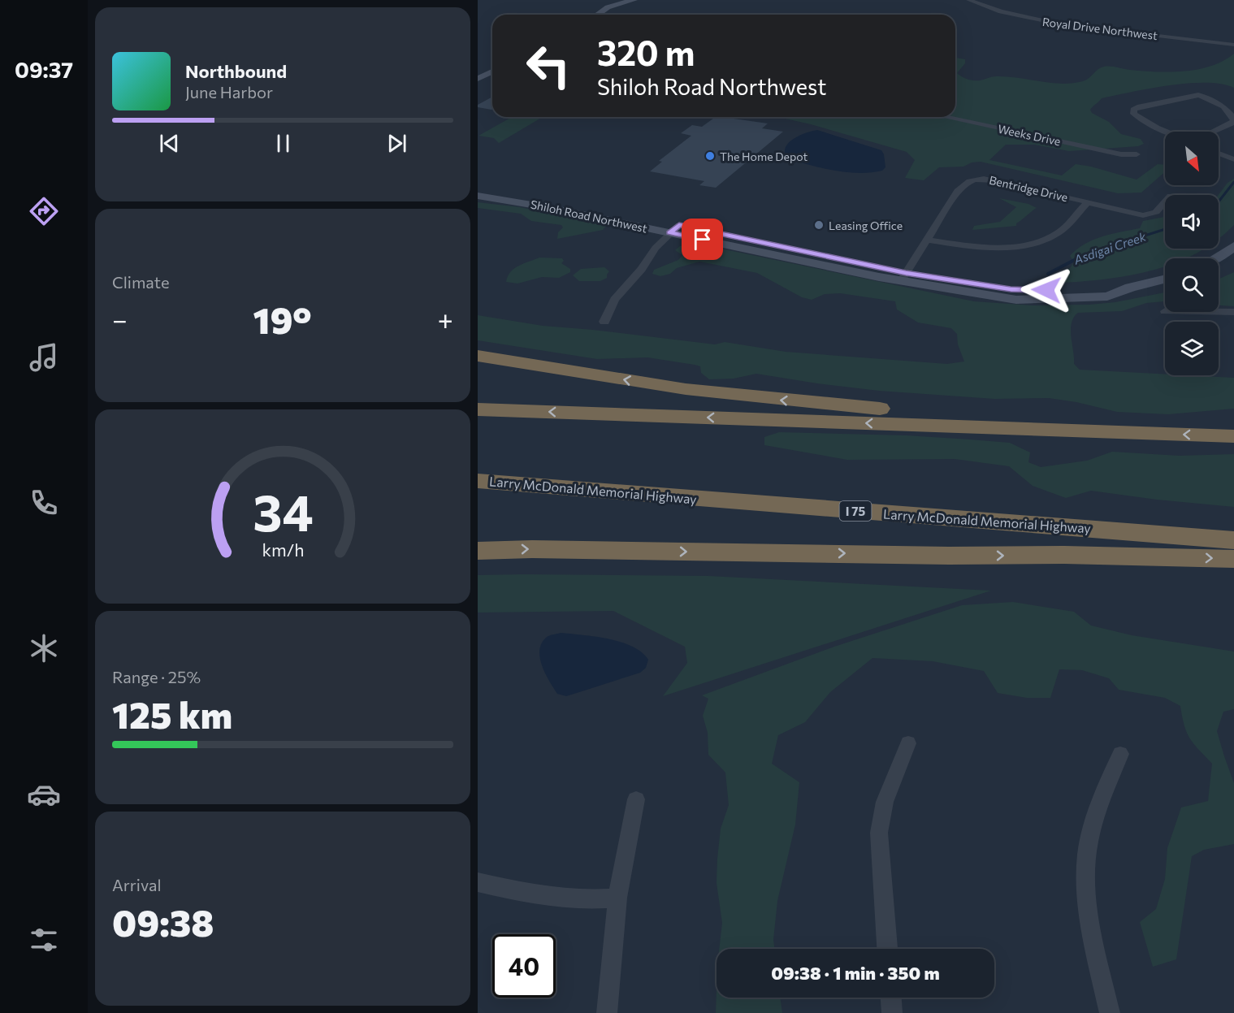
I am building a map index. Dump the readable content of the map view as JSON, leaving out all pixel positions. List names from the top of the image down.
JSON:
{
  "streets": {
    "highway": ["Larry McDonald Memorial Highway", "I 75"],
    "street": [
      "Royal Drive Northwest",
      "Weeks Drive",
      "Bentridge Drive",
      "Shiloh Road Northwest"
    ]
  },
  "crossings": [
    ["Bentridge Drive", "Shiloh Road Northwest"]
  ],
  "water": ["Asdigai Creek"],
  "places": ["The Home Depot", "Leasing Office"],
  "north": "bottom right",
  "page": {
    "tabs": "09:37",
    "turn": ["320 m", "Shiloh Road Northwest"],
    "song": ["Northbound", "June Harbor"],
    "tile": [
      "Climate",
      ["Range · 25%", "125 km"],
      ["Arrival", "09:38"]
    ],
    "heat": ["−", "19°", "+"],
    "limit": "40",
    "trip": "09:38 · 1 min · 350 m",
    "gauge": ["34", "km/h"]
  }
}
